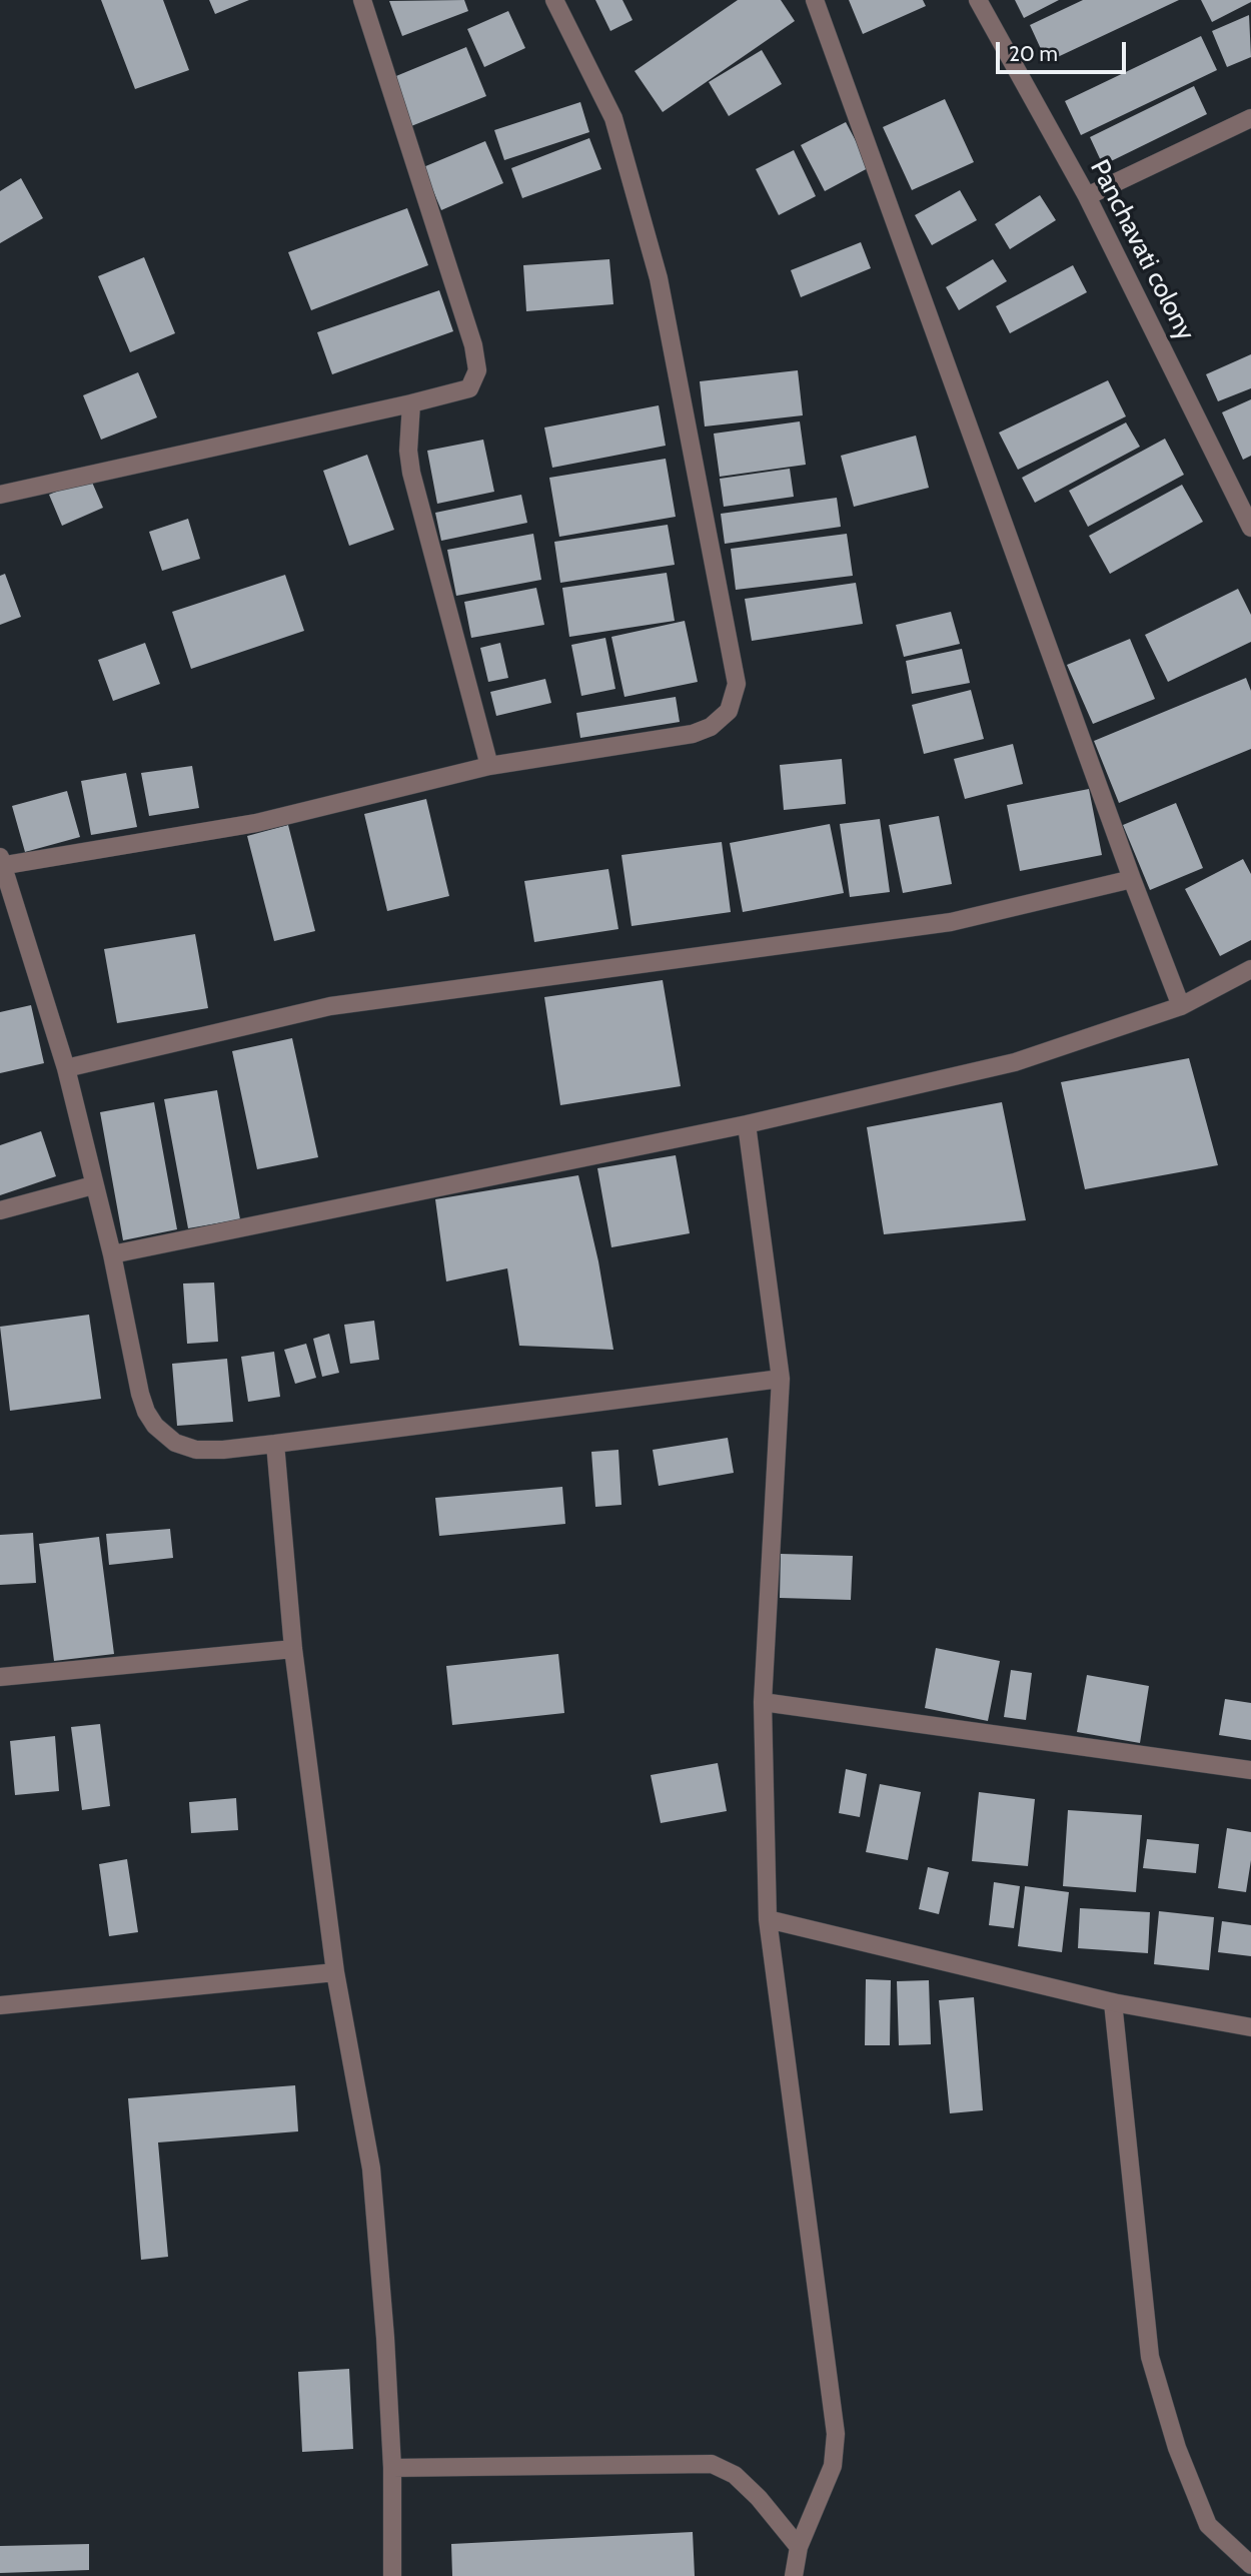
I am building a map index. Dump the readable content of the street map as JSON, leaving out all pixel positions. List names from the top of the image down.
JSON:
{
  "streets": {
    "street": ["Panchavati colony"]
  },
  "scale_bar": "20 m"
}
